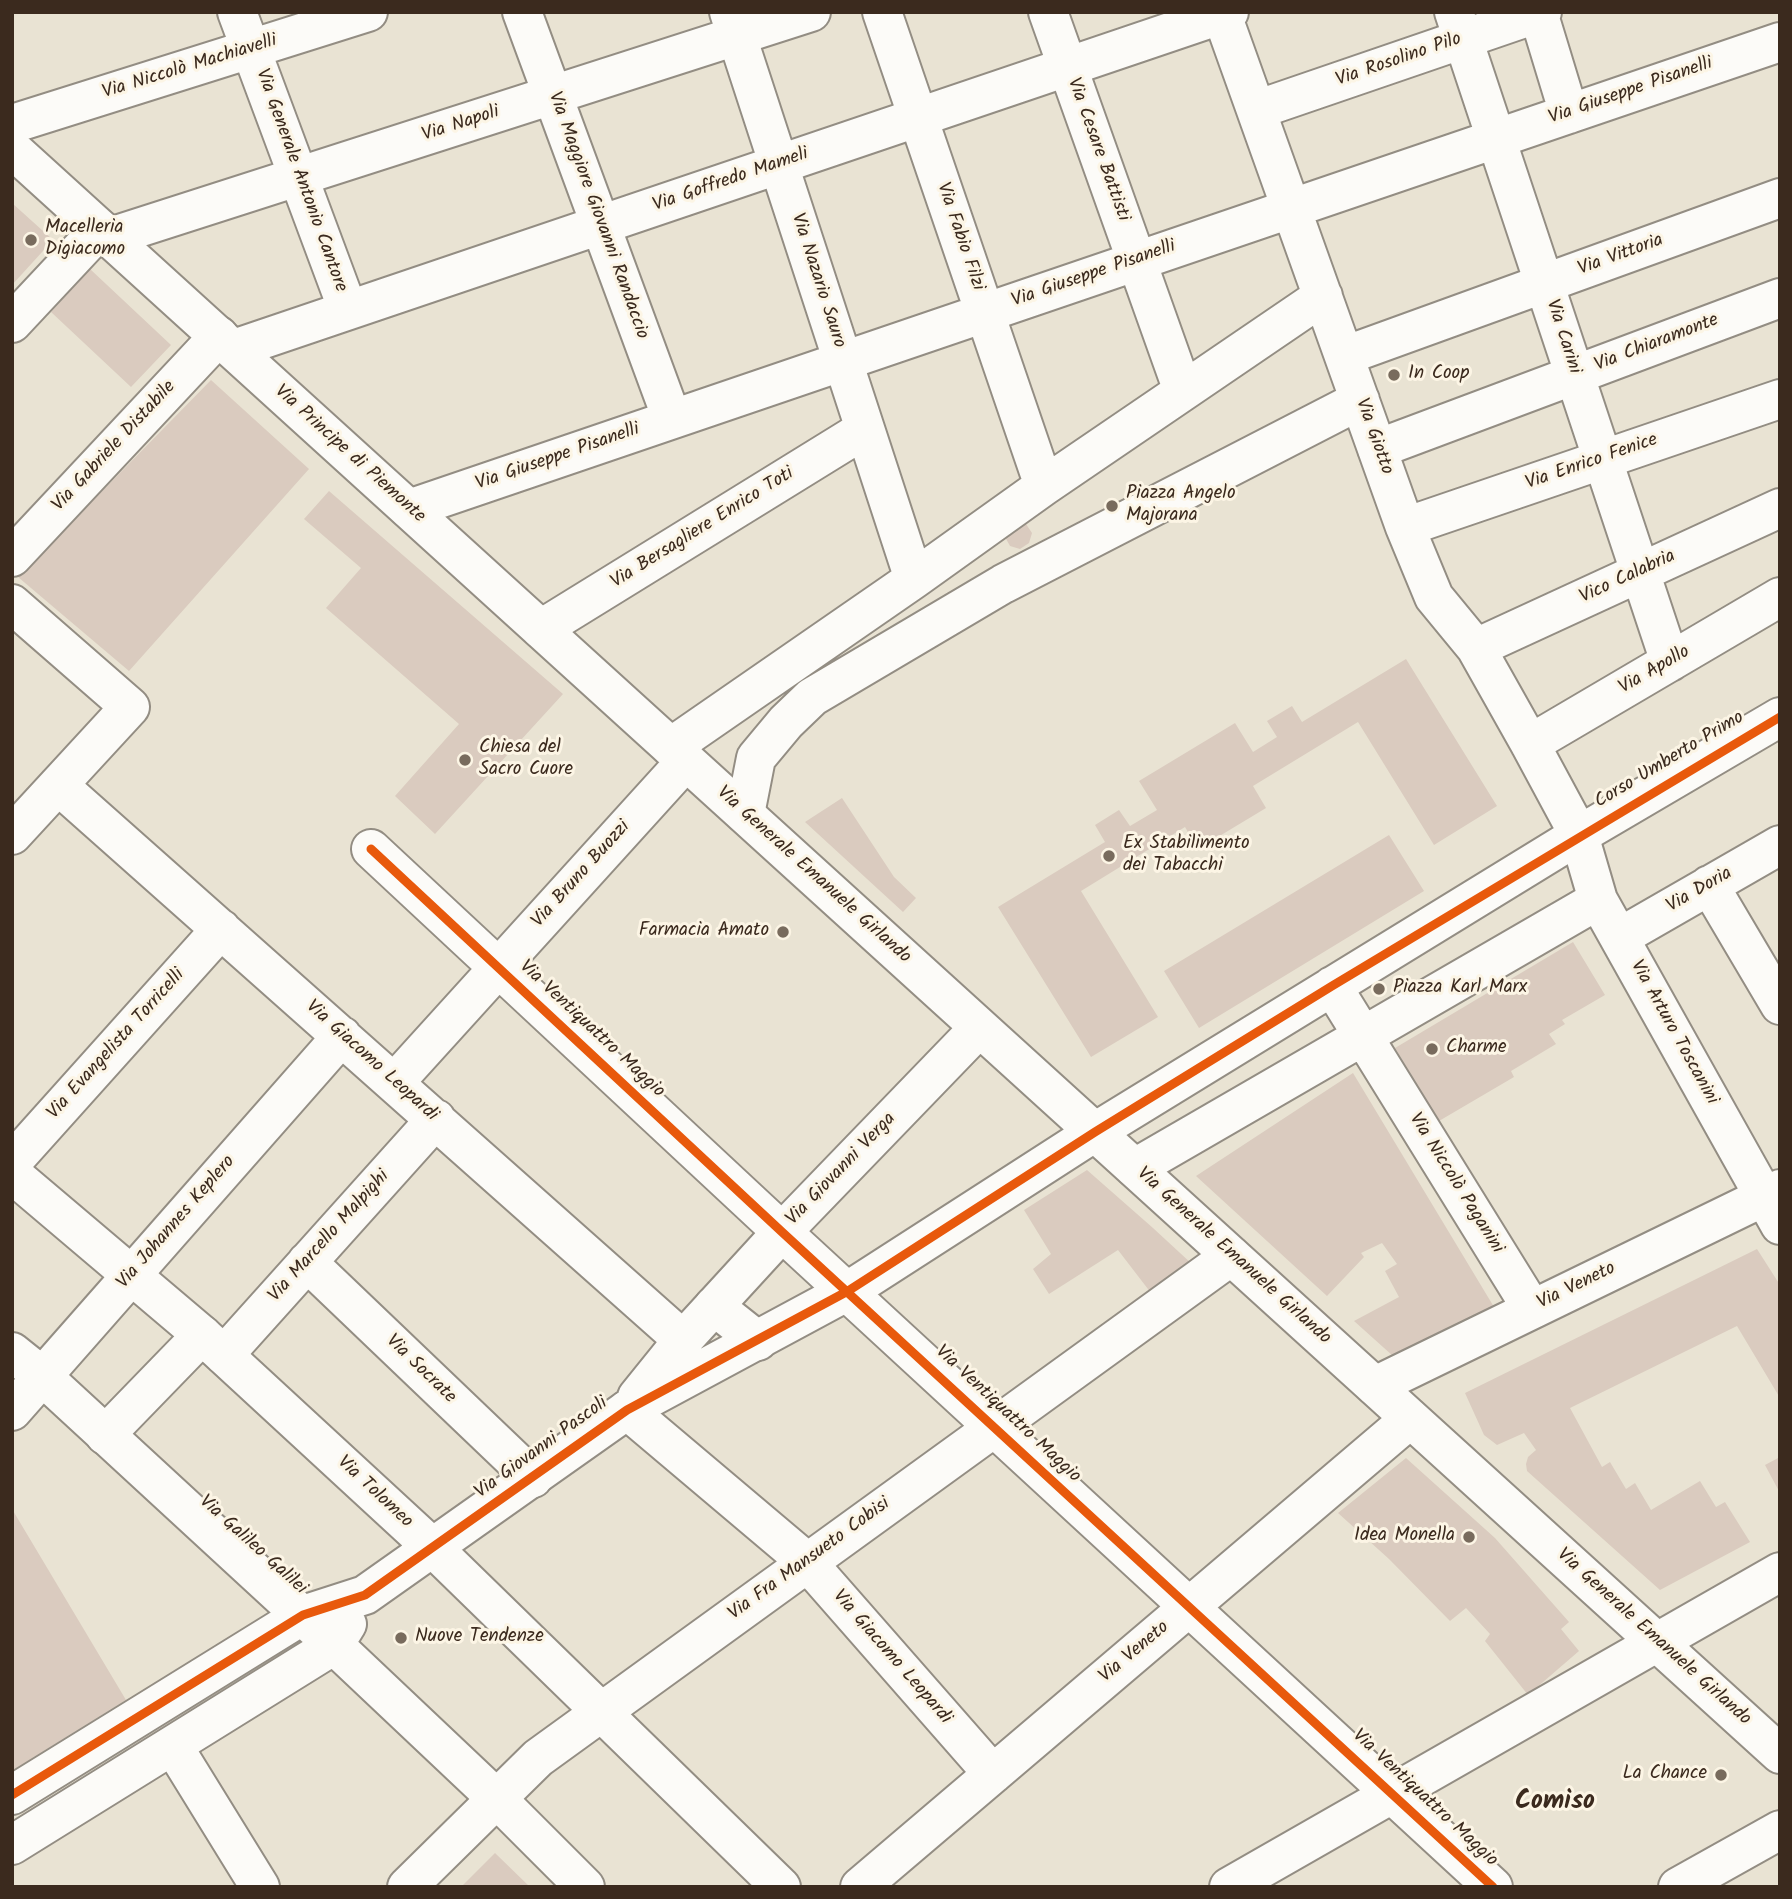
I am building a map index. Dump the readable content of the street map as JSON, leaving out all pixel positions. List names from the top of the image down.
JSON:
{
  "streets": {
    "street": [
      "Via Rosolino Pilo",
      "Via Niccolò Machiavelli",
      "Via Giuseppe Pisanelli",
      "Via Napoli",
      "Via Cesare Battisti",
      "Via Generale Antonio Cantore",
      "Via Goffredo Mameli",
      "Via Maggiore Giovanni Randaccio",
      "Via Fabio Filzi",
      "Via Vittoria",
      "Via Nazario Sauro",
      "Via Carini",
      "Via Chiaramonte",
      "Via Giotto",
      "Via Gabriele Distabile",
      "Via Principe di Piemonte",
      "Via Enrico Fenice",
      "Via Bersagliere Enrico Toti",
      "Vico Calabria",
      "Via Apollo",
      "Corso Umberto Primo",
      "Via Bruno Buozzi",
      "Via Generale Emanuele Girlando",
      "Via Doria",
      "Via Ventiquattro Maggio",
      "Via Arturo Toscanini",
      "Via Evangelista Torricelli",
      "Via Giacomo Leopardi",
      "Via Giovanni Verga",
      "Via Niccolò Paganini",
      "Via Johannes Keplero",
      "Via Marcello Malpighi",
      "Via Veneto",
      "Via Socrate",
      "Via Giovanni Pascoli",
      "Via Tolomeo",
      "Via Galileo Galilei",
      "Via Fra Mansueto Cobisi"
    ]
  },
  "crossings": [
    ["Via Rosolino Pilo", "Via Carini"],
    ["Via Rosolino Pilo", "Via Giotto"],
    ["Via Niccolò Machiavelli", "Via Generale Antonio Cantore"],
    ["Via Giuseppe Pisanelli", "Via Cesare Battisti"],
    ["Via Giuseppe Pisanelli", "Via Maggiore Giovanni Randaccio"],
    ["Via Giuseppe Pisanelli", "Via Fabio Filzi"],
    ["Via Giuseppe Pisanelli", "Via Nazario Sauro"],
    ["Via Giuseppe Pisanelli", "Via Carini"],
    ["Via Giuseppe Pisanelli", "Via Giotto"],
    ["Via Giuseppe Pisanelli", "Via Principe di Piemonte"],
    ["Via Napoli", "Via Generale Antonio Cantore"],
    ["Via Napoli", "Via Maggiore Giovanni Randaccio"],
    ["Via Napoli", "Via Nazario Sauro"],
    ["Via Napoli", "Via Principe di Piemonte"],
    ["Via Cesare Battisti", "Via Goffredo Mameli"],
    ["Via Cesare Battisti", "Via Bruno Buozzi"],
    ["Via Generale Antonio Cantore", "Via Goffredo Mameli"],
    ["Via Goffredo Mameli", "Via Maggiore Giovanni Randaccio"],
    ["Via Goffredo Mameli", "Via Fabio Filzi"],
    ["Via Goffredo Mameli", "Via Nazario Sauro"],
    ["Via Goffredo Mameli", "Via Giotto"],
    ["Via Goffredo Mameli", "Via Gabriele Distabile"],
    ["Via Goffredo Mameli", "Via Principe di Piemonte"],
    ["Via Fabio Filzi", "Via Bruno Buozzi"],
    ["Via Vittoria", "Via Carini"],
    ["Via Vittoria", "Via Giotto"],
    ["Via Nazario Sauro", "Via Bersagliere Enrico Toti"],
    ["Via Nazario Sauro", "Via Bruno Buozzi"],
    ["Via Carini", "Via Chiaramonte"],
    ["Via Carini", "Via Enrico Fenice"],
    ["Via Carini", "Vico Calabria"],
    ["Via Carini", "Via Apollo"],
    ["Via Chiaramonte", "Via Giotto"],
    ["Via Giotto", "Via Enrico Fenice"],
    ["Via Giotto", "Vico Calabria"],
    ["Via Giotto", "Via Apollo"],
    ["Via Giotto", "Corso Umberto Primo"],
    ["Via Giotto", "Via Bruno Buozzi"],
    ["Via Giotto", "Via Arturo Toscanini"],
    ["Via Gabriele Distabile", "Via Principe di Piemonte"],
    ["Via Principe di Piemonte", "Via Bersagliere Enrico Toti"],
    ["Via Principe di Piemonte", "Via Bruno Buozzi"],
    ["Via Principe di Piemonte", "Via Generale Emanuele Girlando"],
    ["Corso Umberto Primo", "Via Arturo Toscanini"],
    ["Corso Umberto Primo", "Via Niccolò Paganini"],
    ["Corso Umberto Primo", "Via Giovanni Pascoli"],
    ["Via Bruno Buozzi", "Via Generale Emanuele Girlando"],
    ["Via Bruno Buozzi", "Via Ventiquattro Maggio"],
    ["Via Bruno Buozzi", "Via Giacomo Leopardi"],
    ["Via Generale Emanuele Girlando", "Via Giovanni Verga"],
    ["Via Generale Emanuele Girlando", "Via Veneto"],
    ["Via Generale Emanuele Girlando", "Via Giovanni Pascoli"],
    ["Via Generale Emanuele Girlando", "Via Fra Mansueto Cobisi"],
    ["Via Doria", "Via Arturo Toscanini"],
    ["Via Ventiquattro Maggio", "Via Giovanni Verga"],
    ["Via Ventiquattro Maggio", "Via Veneto"],
    ["Via Ventiquattro Maggio", "Via Giovanni Pascoli"],
    ["Via Ventiquattro Maggio", "Via Fra Mansueto Cobisi"],
    ["Via Arturo Toscanini", "Via Veneto"],
    ["Via Evangelista Torricelli", "Via Giacomo Leopardi"],
    ["Via Giacomo Leopardi", "Via Giovanni Verga"],
    ["Via Giacomo Leopardi", "Via Johannes Keplero"],
    ["Via Giacomo Leopardi", "Via Marcello Malpighi"],
    ["Via Giacomo Leopardi", "Via Veneto"],
    ["Via Giacomo Leopardi", "Via Giovanni Pascoli"],
    ["Via Giacomo Leopardi", "Via Fra Mansueto Cobisi"],
    ["Via Giovanni Verga", "Via Giovanni Pascoli"],
    ["Via Niccolò Paganini", "Via Veneto"],
    ["Via Niccolò Paganini", "Via Giovanni Pascoli"],
    ["Via Johannes Keplero", "Via Tolomeo"],
    ["Via Johannes Keplero", "Via Galileo Galilei"],
    ["Via Marcello Malpighi", "Via Socrate"],
    ["Via Marcello Malpighi", "Via Tolomeo"],
    ["Via Marcello Malpighi", "Via Galileo Galilei"],
    ["Via Socrate", "Via Giovanni Pascoli"],
    ["Via Giovanni Pascoli", "Via Tolomeo"],
    ["Via Giovanni Pascoli", "Via Galileo Galilei"],
    ["Via Tolomeo", "Via Fra Mansueto Cobisi"],
    ["Via Galileo Galilei", "Via Fra Mansueto Cobisi"]
  ],
  "districts": ["Comiso"],
  "places": [
    "Macelleria Digiacomo",
    "In Coop",
    "Piazza Angelo Majorana",
    "Chiesa del Sacro Cuore",
    "Ex Stabilimento dei Tabacchi",
    "Farmacia Amato",
    "Piazza Karl Marx",
    "Charme",
    "Idea Monella",
    "Nuove Tendenze",
    "La Chance"
  ]
}
